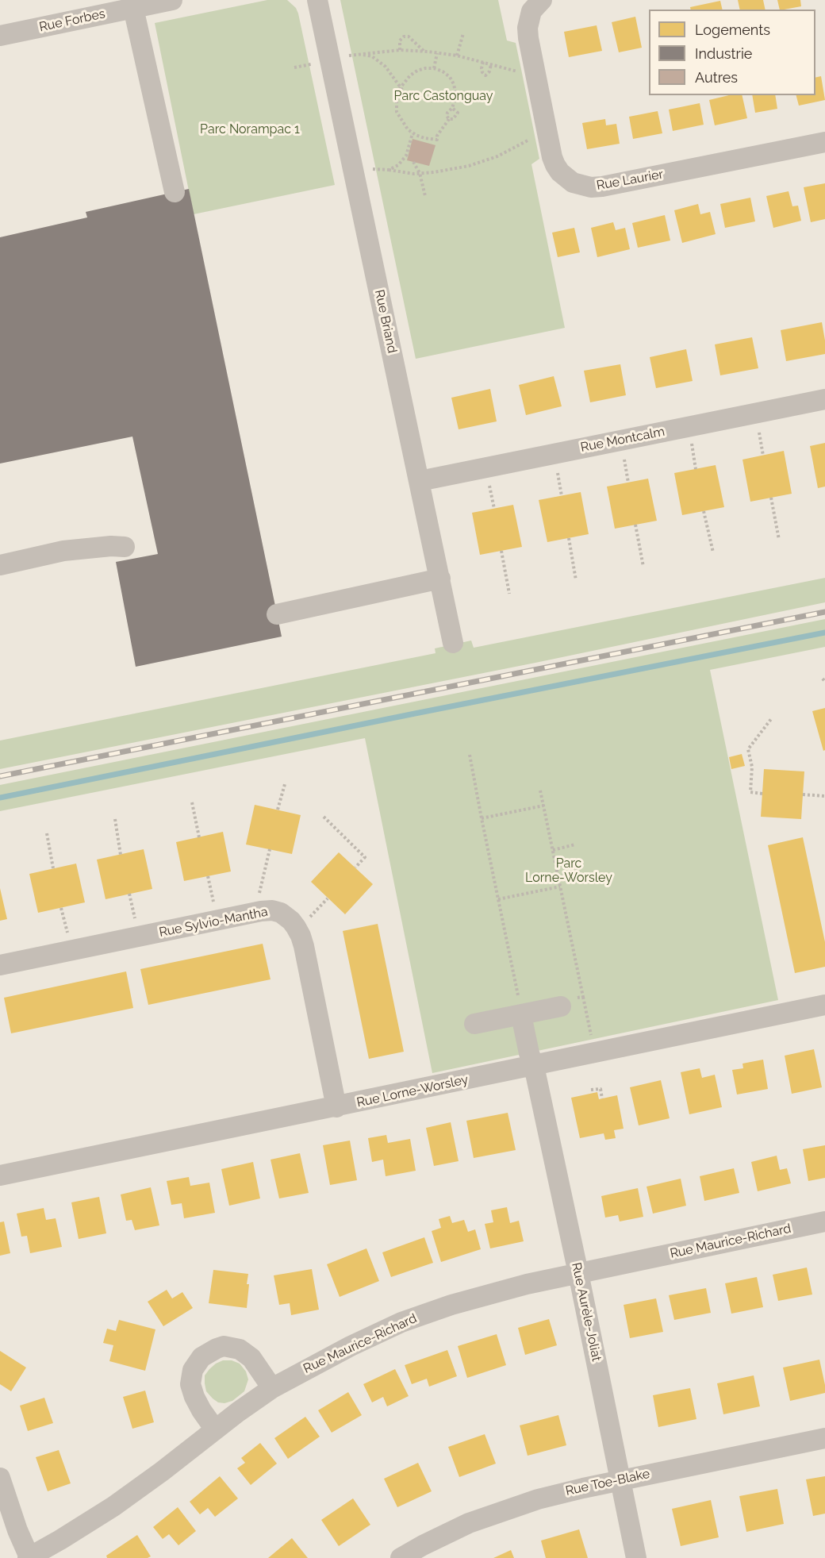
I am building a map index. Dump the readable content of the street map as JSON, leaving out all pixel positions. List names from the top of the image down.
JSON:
{
  "streets": {
    "street": [
      "Rue Forbes",
      "Rue Laurier",
      "Rue Briand",
      "Rue Montcalm",
      "Rue Sylvio-Mantha",
      "Rue Lorne-Worsley",
      "Rue Maurice-Richard",
      "Rue Aurèle-Joliat",
      "Rue Toe-Blake"
    ]
  },
  "crossings": [
    ["Rue Briand", "Rue Montcalm"],
    ["Rue Sylvio-Mantha", "Rue Lorne-Worsley"],
    ["Rue Lorne-Worsley", "Rue Aurèle-Joliat"],
    ["Rue Maurice-Richard", "Rue Aurèle-Joliat"],
    ["Rue Aurèle-Joliat", "Rue Toe-Blake"]
  ],
  "parks": ["Parc Castonguay", "Parc Norampac 1", "Parc Lorne-Worsley"],
  "legend": ["Logements", "Industrie", "Autres"]
}
